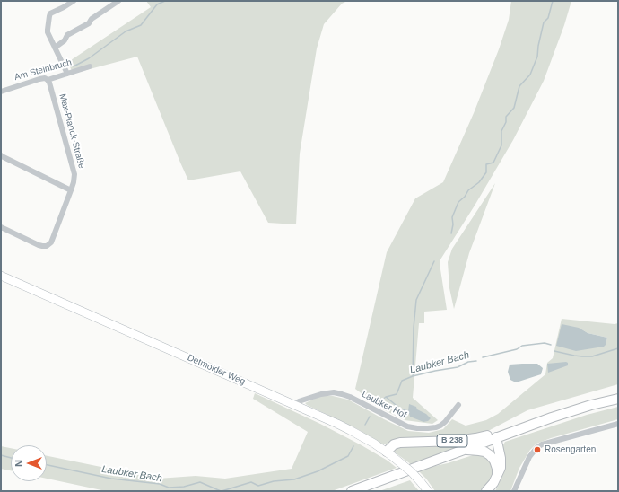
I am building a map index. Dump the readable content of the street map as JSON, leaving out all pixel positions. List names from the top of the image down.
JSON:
{
  "streets": {
    "main road": ["B 238"],
    "street": [
      "Am Steinbruch",
      "Max-Planck-Straße",
      "Detmolder Weg",
      "Laubker Hof"
    ]
  },
  "crossings": [
    ["Am Steinbruch", "Max-Planck-Straße"],
    ["Detmolder Weg", "Laubker Hof"],
    ["Detmolder Weg", "B 238"]
  ],
  "water": ["Laubker Bach"],
  "places": ["Rosengarten"],
  "north": "left"
}
